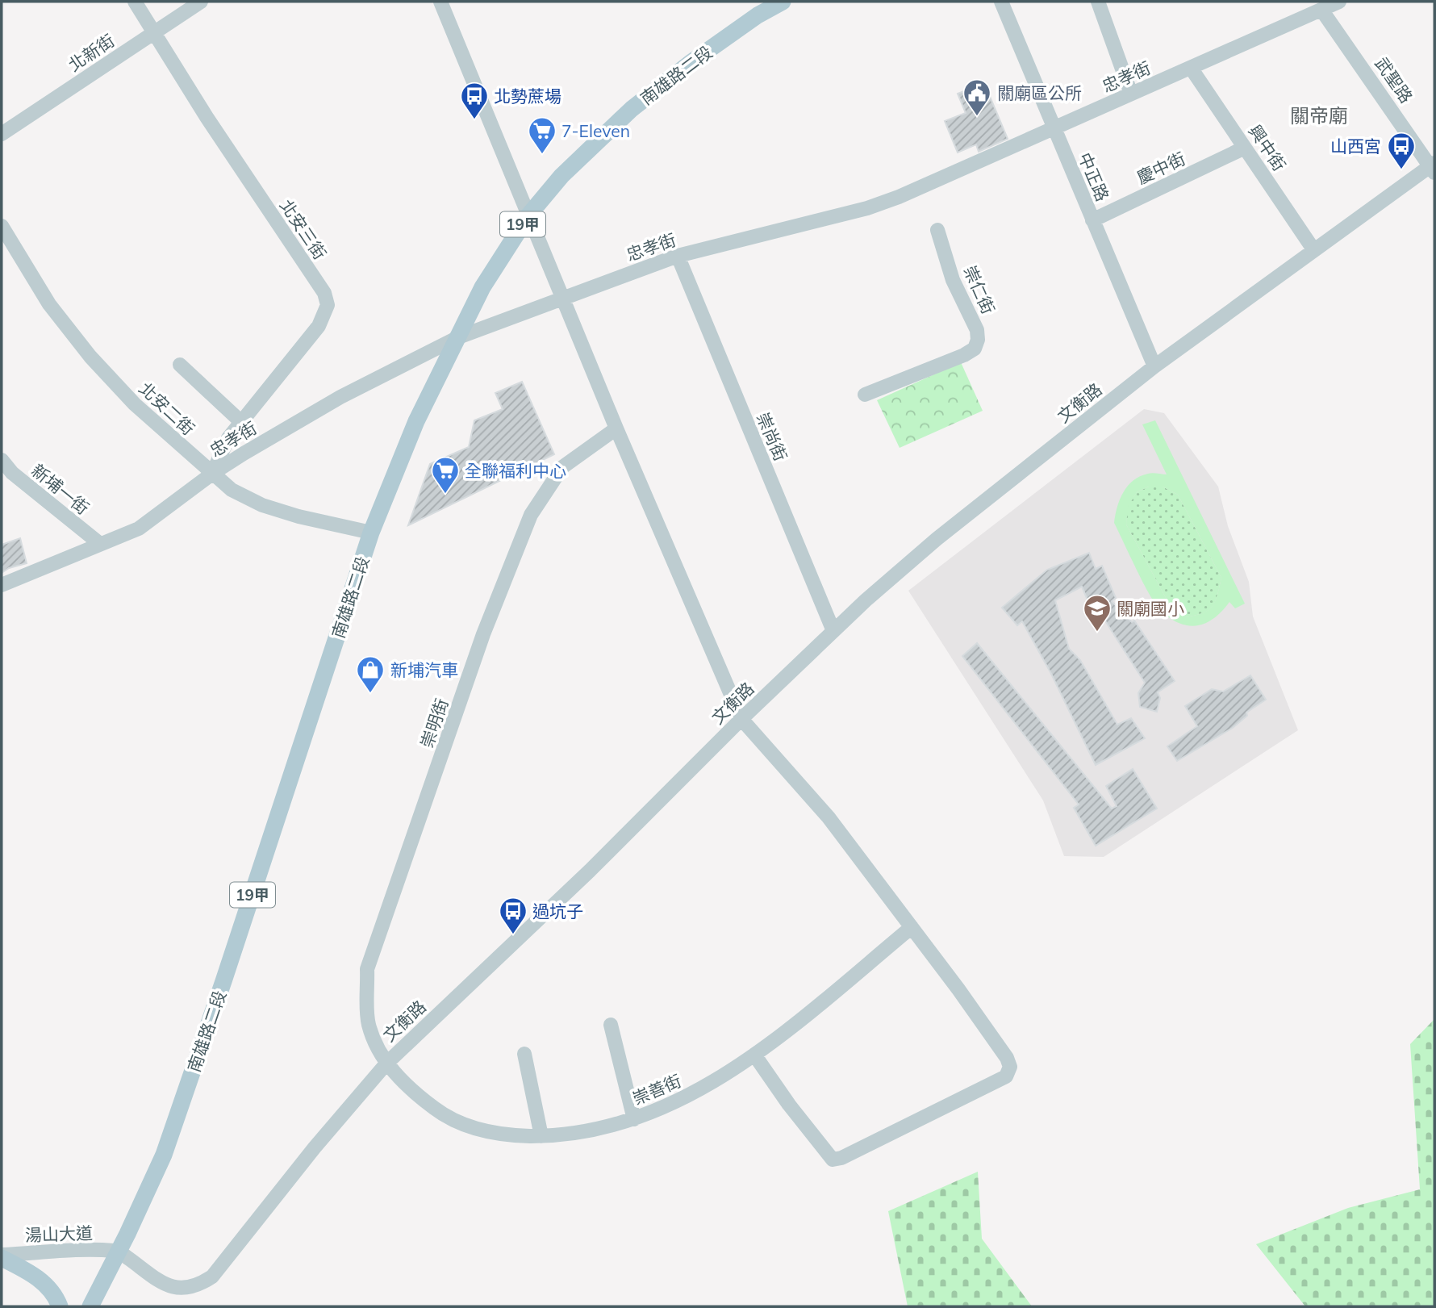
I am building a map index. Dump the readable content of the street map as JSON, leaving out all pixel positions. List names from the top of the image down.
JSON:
{
  "streets": {
    "main road": ["南雄路二段", "19甲"],
    "street": [
      "北新街",
      "忠孝街",
      "武聖路",
      "興中街",
      "慶中街",
      "中正路",
      "北安三街",
      "崇仁街",
      "文衡路",
      "北安二街",
      "崇尚街",
      "新埔一街",
      "崇明街",
      "崇善街",
      "湯山大道"
    ]
  },
  "crossings": [
    ["北新街", "北安三街"],
    ["南雄路二段", "忠孝街"],
    ["南雄路二段", "文衡路"],
    ["南雄路二段", "北安二街"],
    ["南雄路二段", "湯山大道"],
    ["忠孝街", "武聖路"],
    ["忠孝街", "興中街"],
    ["忠孝街", "中正路"],
    ["忠孝街", "北安三街"],
    ["忠孝街", "北安二街"],
    ["忠孝街", "崇尚街"],
    ["忠孝街", "新埔一街"],
    ["武聖路", "文衡路"],
    ["興中街", "慶中街"],
    ["興中街", "文衡路"],
    ["慶中街", "中正路"],
    ["中正路", "文衡路"],
    ["北安三街", "北安二街"],
    ["文衡路", "崇尚街"],
    ["文衡路", "崇明街"],
    ["文衡路", "崇善街"],
    ["文衡路", "湯山大道"],
    ["崇明街", "崇善街"]
  ],
  "districts": ["關帝廟"],
  "places": {
    "public building": ["關廟區公所"],
    "bus stop": ["北勢蔗場", "山西宮", "過坑子"],
    "supermarket": ["7-Eleven", "全聯福利中心"],
    "school or university": ["關廟國小"],
    "shop": ["新埔汽車"]
  }
}
